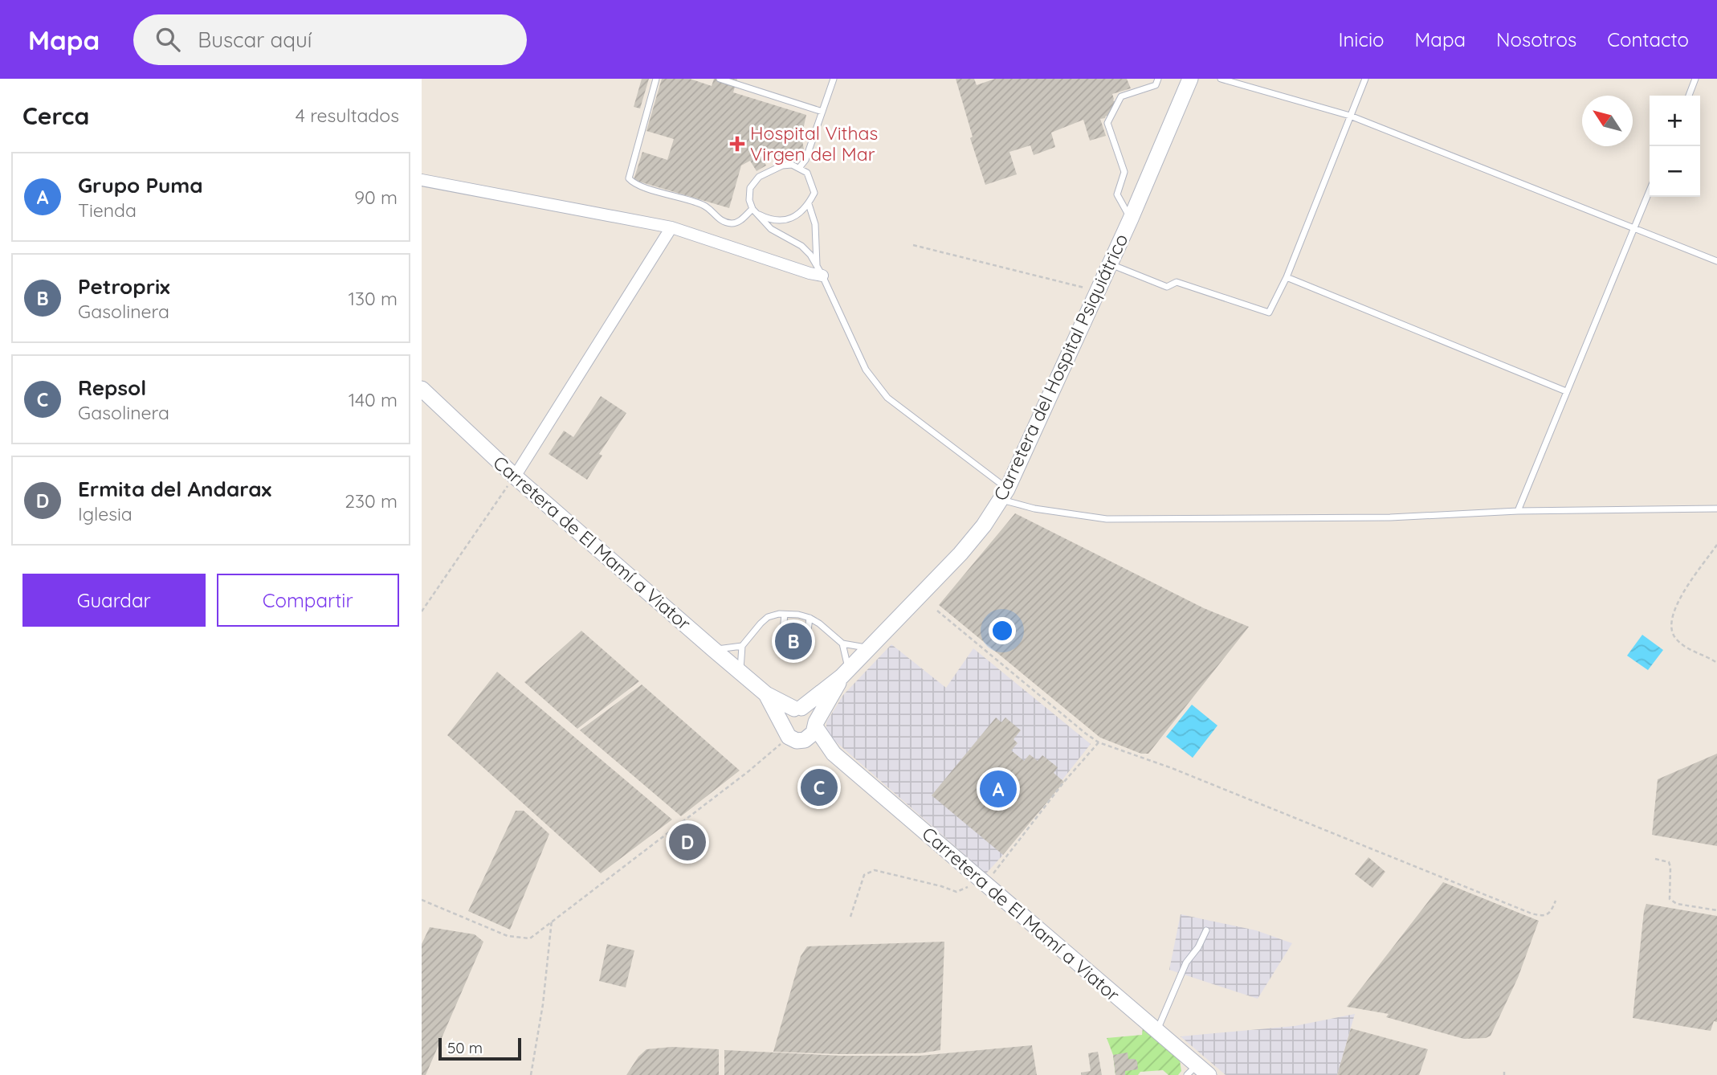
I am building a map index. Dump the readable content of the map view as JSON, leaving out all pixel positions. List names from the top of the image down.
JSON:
{
  "streets": {
    "street": ["Carretera del Hospital Psiquiátrico", "Carretera de El Mamí a Viator"]
  },
  "places": {
    "health": ["Hospital Vithas Virgen del Mar"]
  },
  "scale_bar": "50 m",
  "north": "top left",
  "page": {
    "header": "Mapa",
    "search": "Buscar aquí",
    "nav": [
      "Inicio",
      "Mapa",
      "Nosotros",
      "Contacto"
    ],
    "heading": ["Cerca", "4 resultados"],
    "map_buttons": ["+", "−"],
    "list": [
      {
        "mark": "A",
        "name": "Grupo Puma",
        "note": "Tienda",
        "value": "90 m"
      },
      {
        "mark": "B",
        "name": "Petroprix",
        "note": "Gasolinera",
        "value": "130 m"
      },
      {
        "mark": "C",
        "name": "Repsol",
        "note": "Gasolinera",
        "value": "140 m"
      },
      {
        "mark": "D",
        "name": "Ermita del Andarax",
        "note": "Iglesia",
        "value": "230 m"
      }
    ],
    "buttons": ["Guardar", "Compartir"],
    "pins": [
      "B",
      "C",
      "A",
      "D"
    ],
    "scale": "50 m"
  }
}
